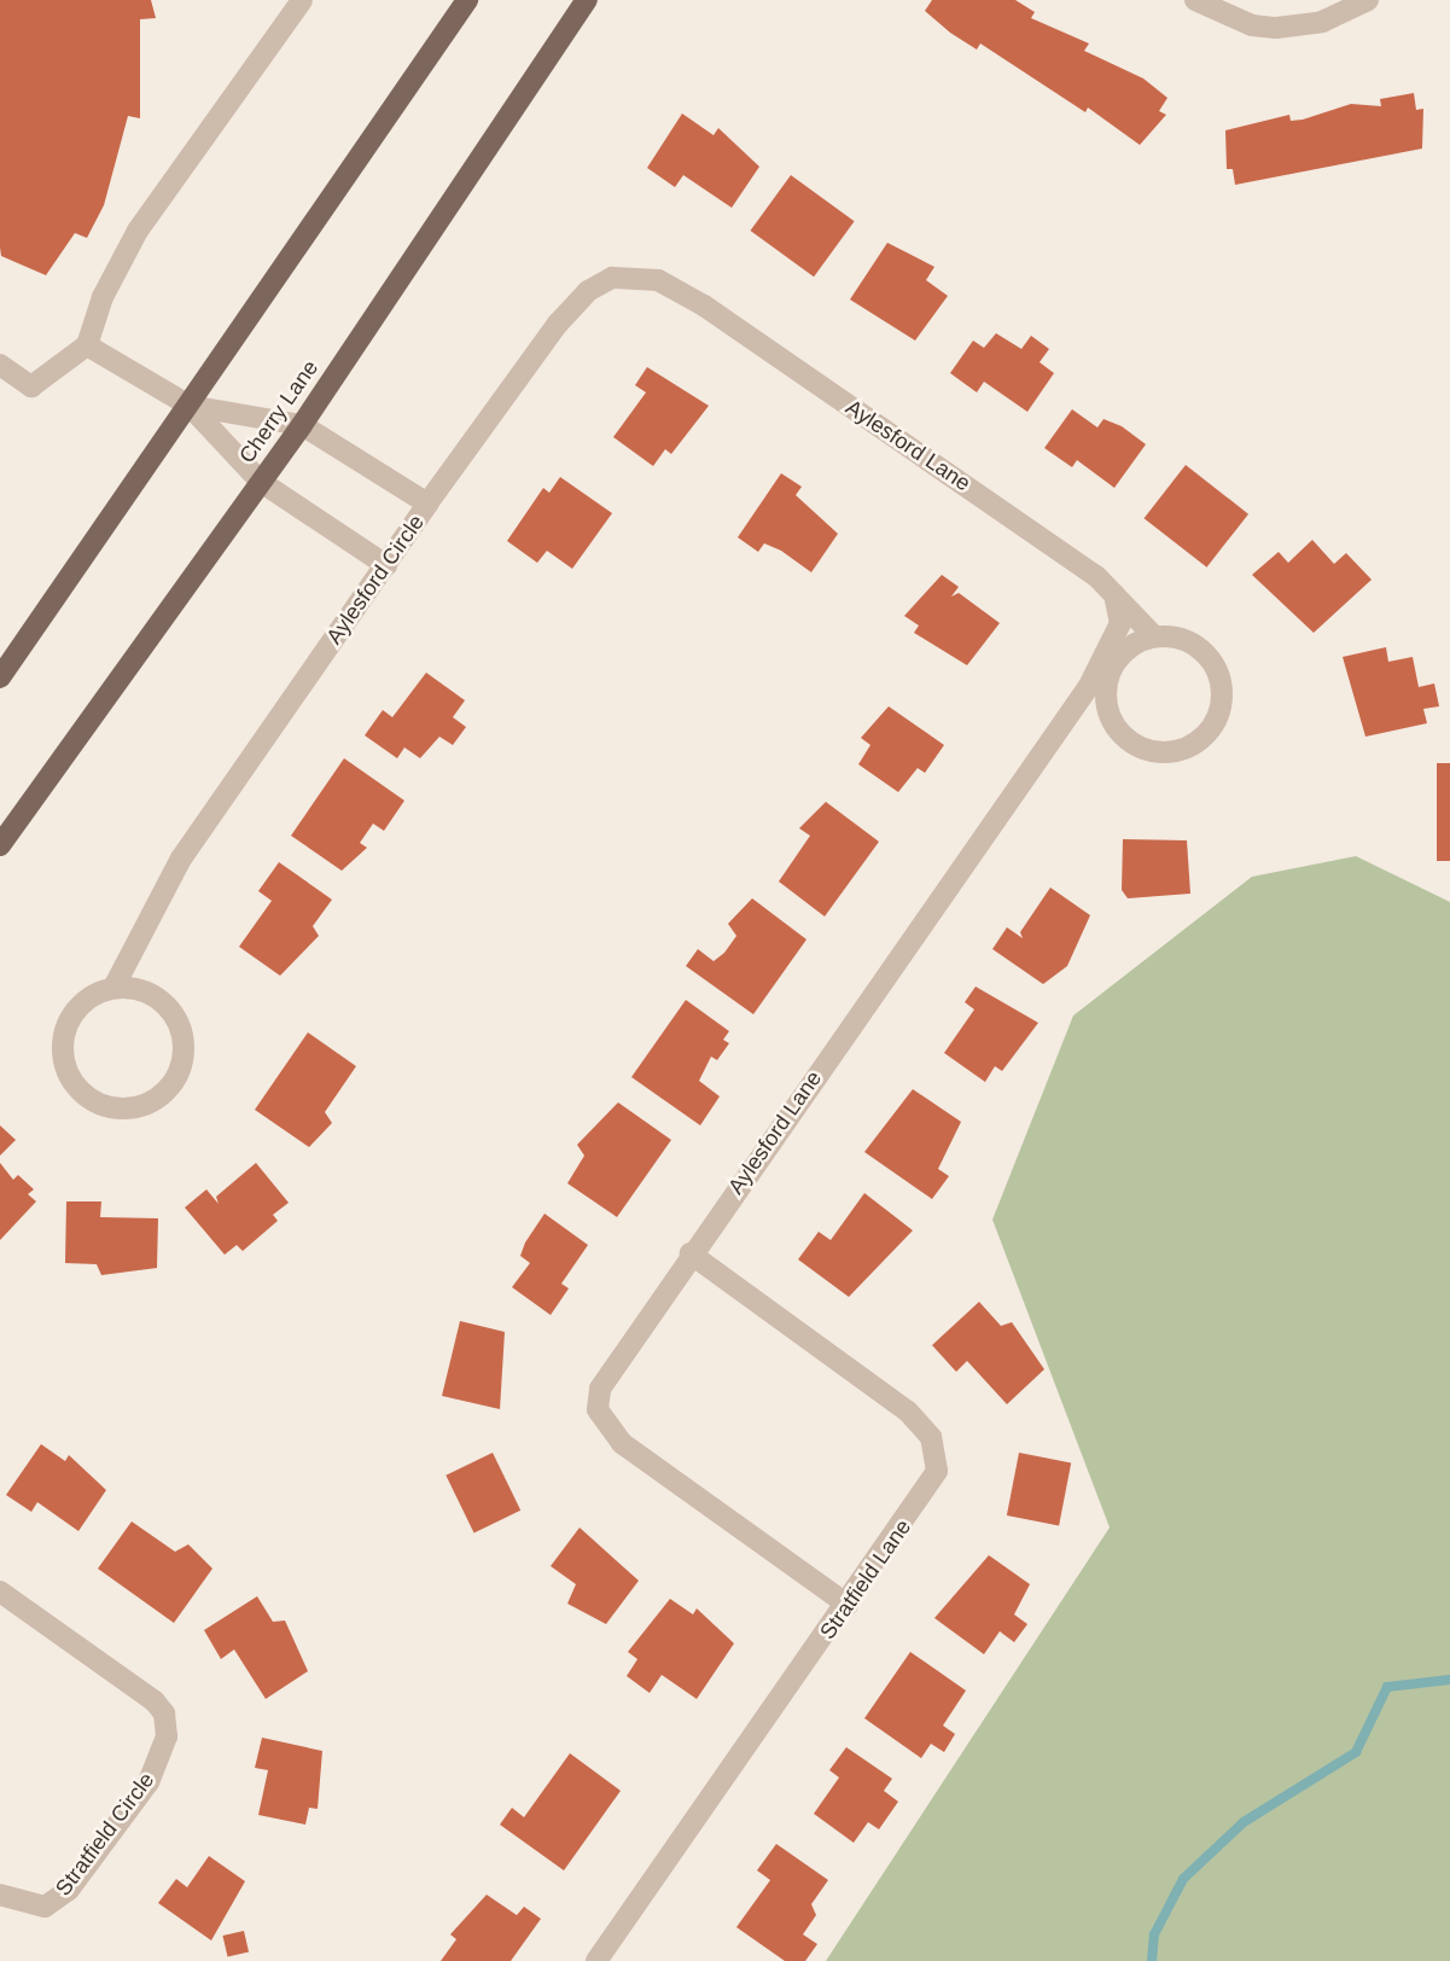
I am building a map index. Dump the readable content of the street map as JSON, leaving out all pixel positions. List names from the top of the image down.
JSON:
{
  "streets": {
    "main road": ["Cherry Lane"],
    "street": [
      "Aylesford Lane",
      "Aylesford Circle",
      "Stratfield Lane",
      "Stratfield Circle"
    ]
  },
  "crossings": [
    ["Aylesford Lane", "Aylesford Circle"],
    ["Aylesford Lane", "Stratfield Lane"]
  ]
}
